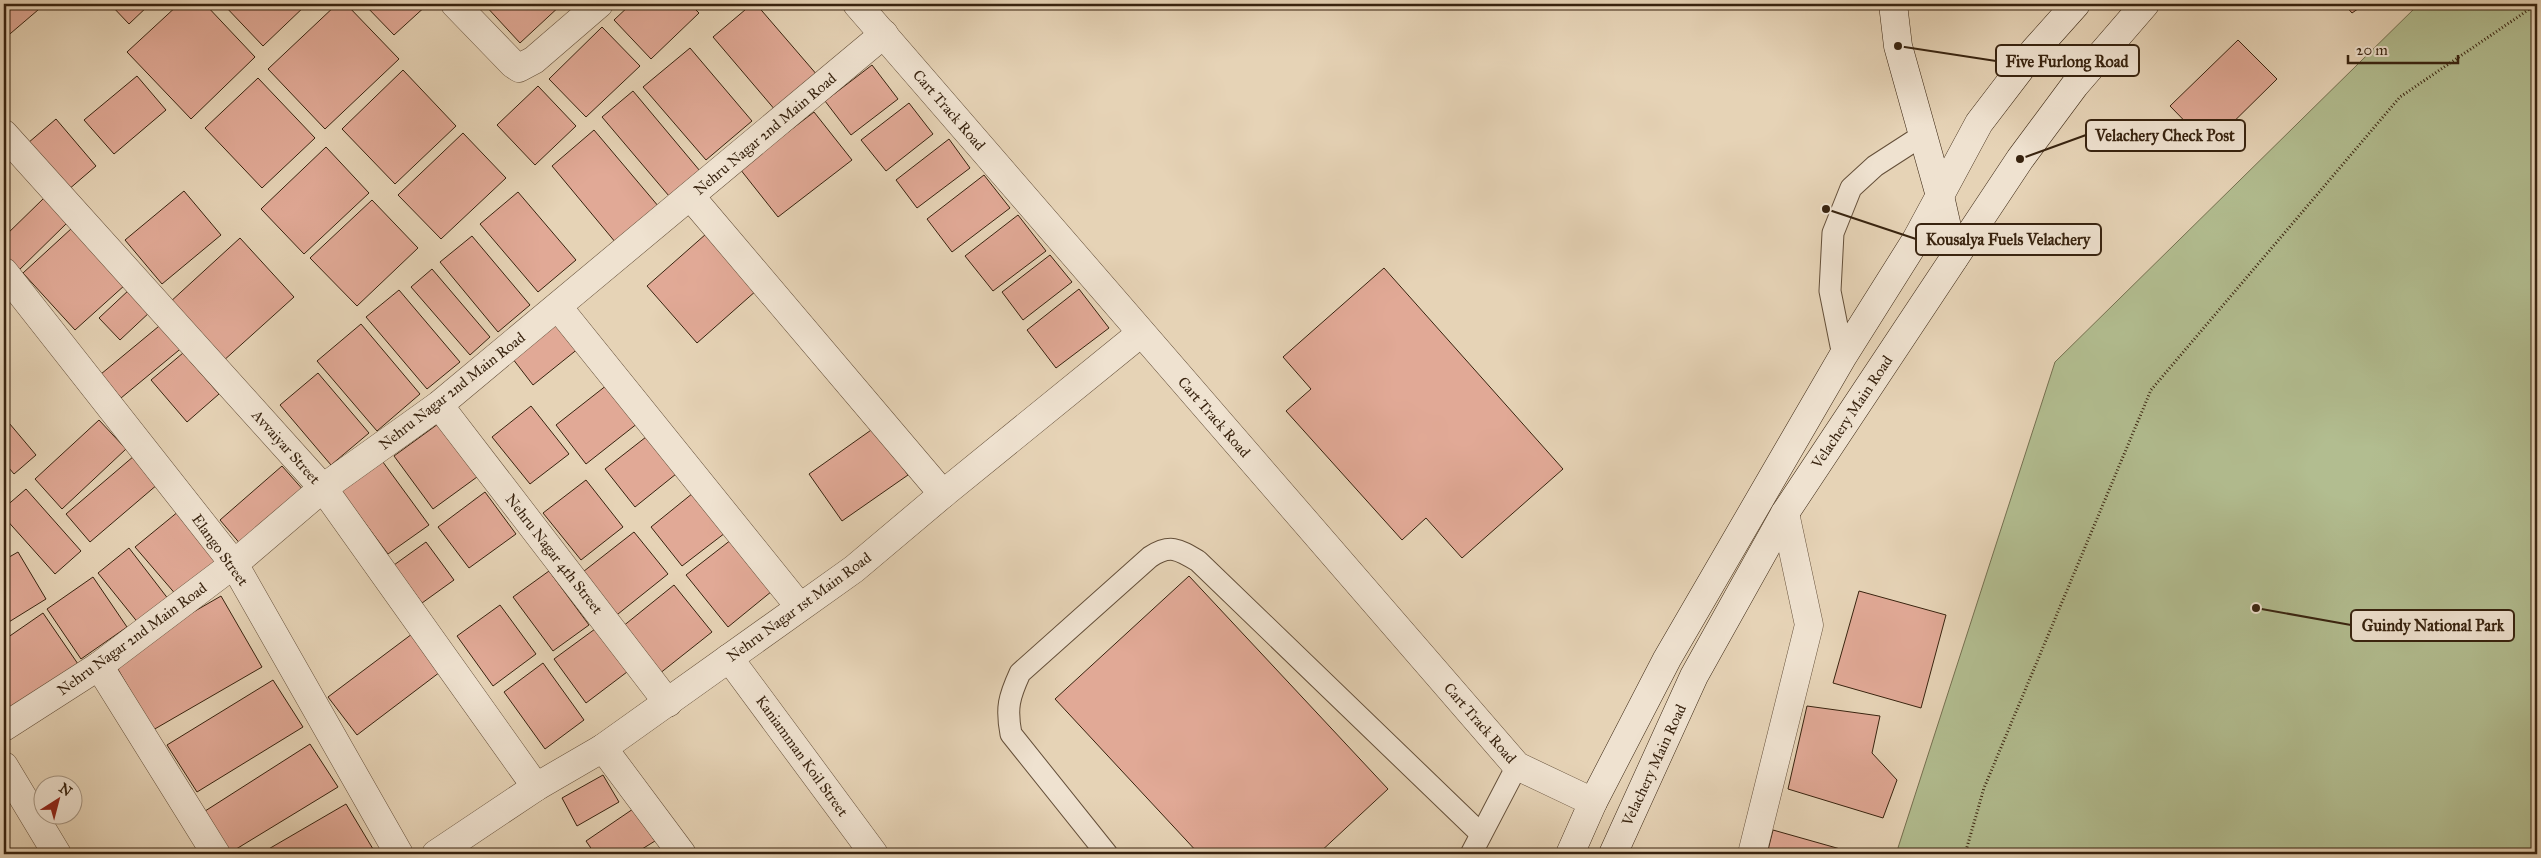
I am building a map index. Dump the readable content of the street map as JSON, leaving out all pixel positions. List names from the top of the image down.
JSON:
{
  "streets": {
    "street": [
      "Cart Track Road",
      "Nehru Nagar 2nd Main Road",
      "Velachery Main Road",
      "Avvaiyar Street",
      "Elango Street",
      "Nehru Nagar 4th Street",
      "Nehru Nagar 1st Main Road",
      "Kaniamman Koil Street"
    ]
  },
  "crossings": [
    ["Cart Track Road", "Nehru Nagar 2nd Main Road"],
    ["Cart Track Road", "Velachery Main Road"],
    ["Cart Track Road", "Nehru Nagar 1st Main Road"],
    ["Nehru Nagar 2nd Main Road", "Avvaiyar Street"],
    ["Nehru Nagar 2nd Main Road", "Elango Street"],
    ["Nehru Nagar 2nd Main Road", "Nehru Nagar 4th Street"],
    ["Avvaiyar Street", "Nehru Nagar 1st Main Road"],
    ["Nehru Nagar 4th Street", "Nehru Nagar 1st Main Road"],
    ["Nehru Nagar 1st Main Road", "Kaniamman Koil Street"]
  ],
  "places": [
    "Five Furlong Road",
    "Velachery Check Post",
    "Kousalya Fuels Velachery",
    "Guindy National Park"
  ],
  "scale_bar": "20 m",
  "north": "top right"
}
